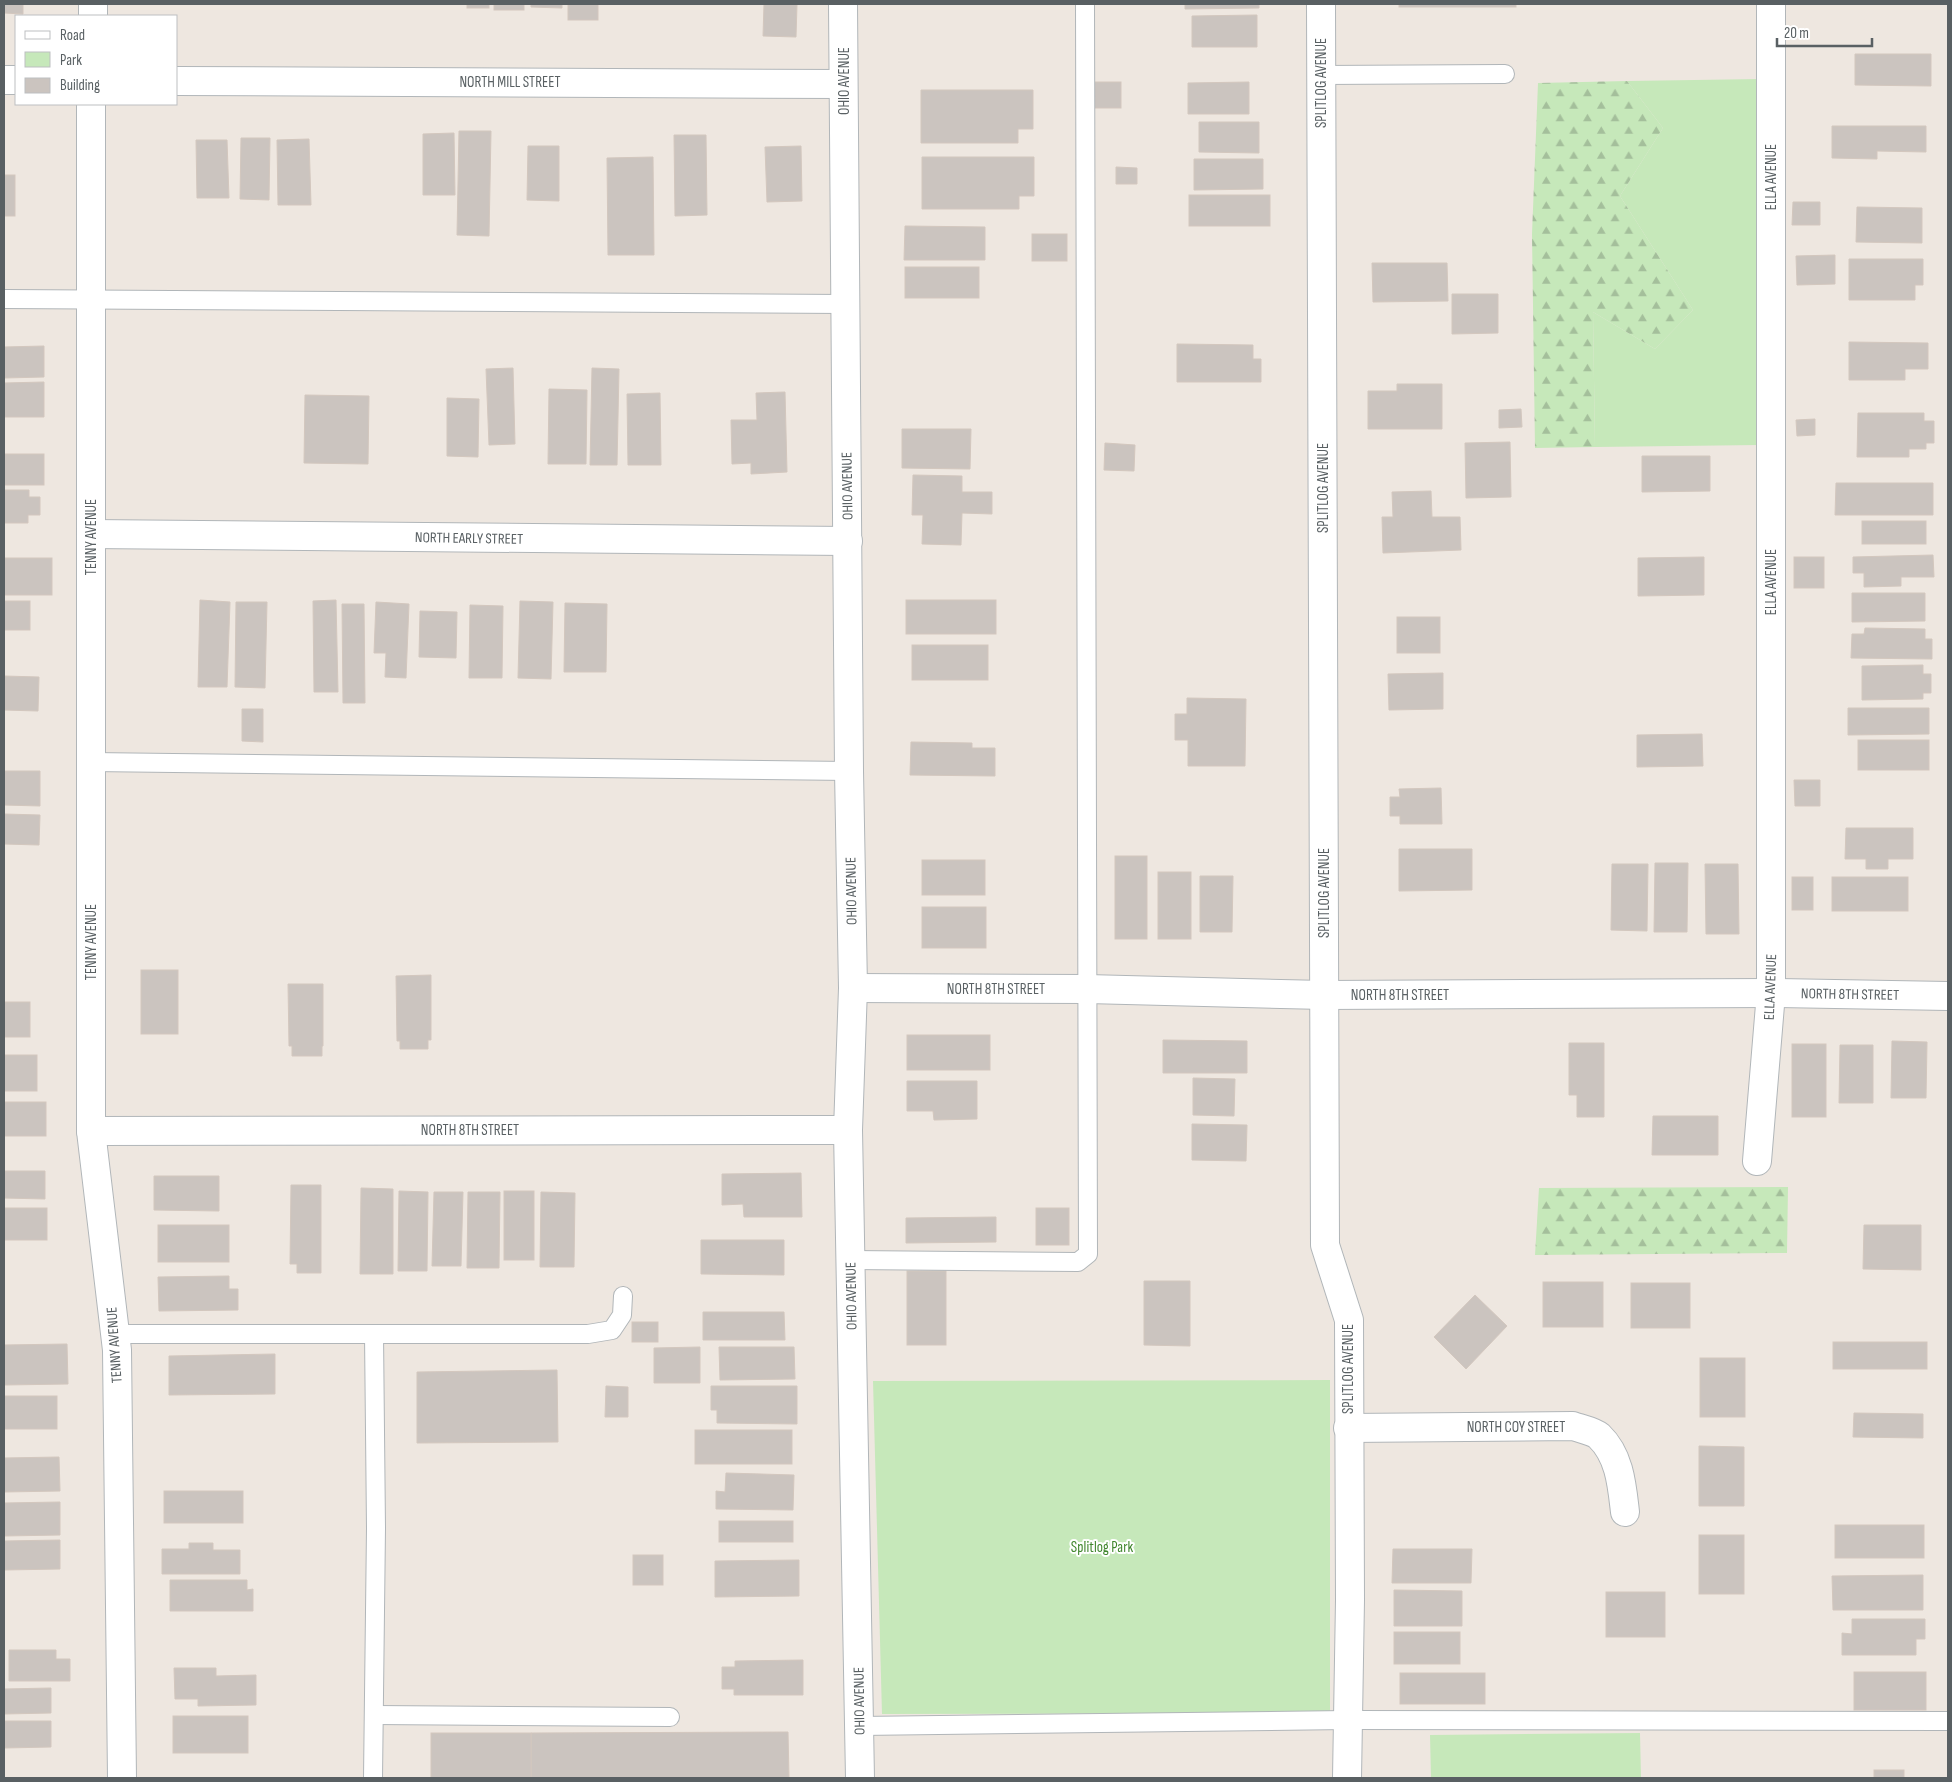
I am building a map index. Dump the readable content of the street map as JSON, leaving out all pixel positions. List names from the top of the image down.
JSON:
{
  "streets": {
    "street": [
      "OHIO AVENUE",
      "NORTH MILL STREET",
      "SPLITLOG AVENUE",
      "ELLA AVENUE",
      "TENNY AVENUE",
      "NORTH EARLY STREET",
      "NORTH 8TH STREET",
      "NORTH COY STREET"
    ]
  },
  "crossings": [
    ["OHIO AVENUE", "NORTH MILL STREET"],
    ["OHIO AVENUE", "NORTH EARLY STREET"],
    ["OHIO AVENUE", "NORTH 8TH STREET"],
    ["SPLITLOG AVENUE", "NORTH 8TH STREET"],
    ["SPLITLOG AVENUE", "NORTH COY STREET"],
    ["ELLA AVENUE", "NORTH 8TH STREET"],
    ["TENNY AVENUE", "NORTH EARLY STREET"],
    ["TENNY AVENUE", "NORTH 8TH STREET"]
  ],
  "parks": ["Splitlog Park"],
  "legend": ["Road", "Park", "Building"],
  "scale_bar": "20 m"
}
